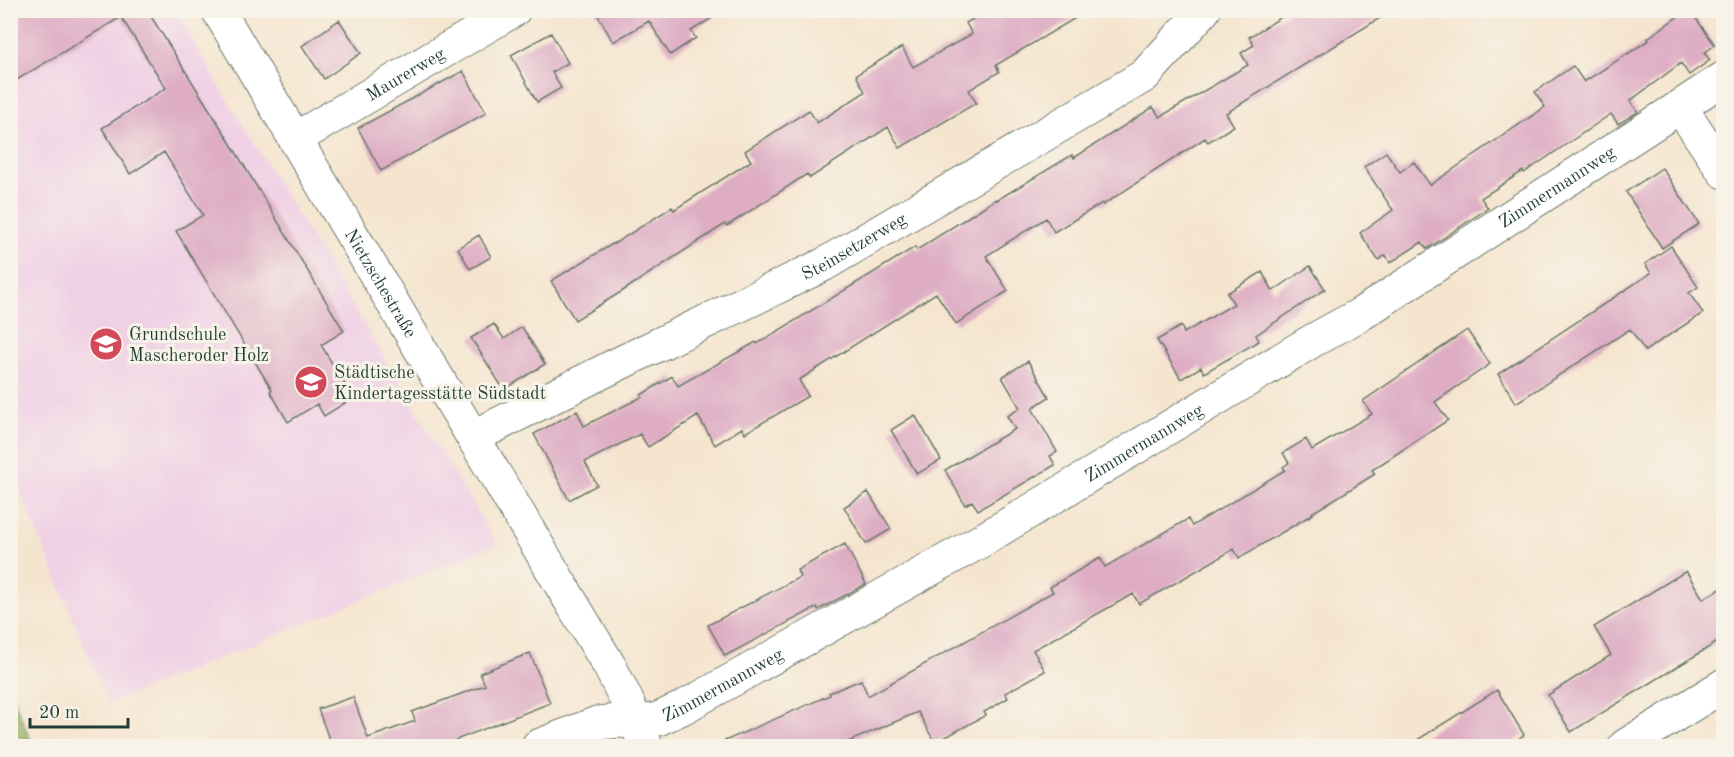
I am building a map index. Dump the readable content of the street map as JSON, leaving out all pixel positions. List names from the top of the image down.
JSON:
{
  "streets": {
    "street": [
      "Maurerweg",
      "Zimmermannweg",
      "Steinsetzerweg",
      "Nietzschestraße"
    ]
  },
  "crossings": [
    ["Maurerweg", "Nietzschestraße"],
    ["Zimmermannweg", "Nietzschestraße"],
    ["Steinsetzerweg", "Nietzschestraße"]
  ],
  "places": {
    "school or university": ["Grundschule Mascheroder Holz", "Städtische Kindertagesstätte Südstadt"]
  },
  "scale_bar": "20 m"
}
